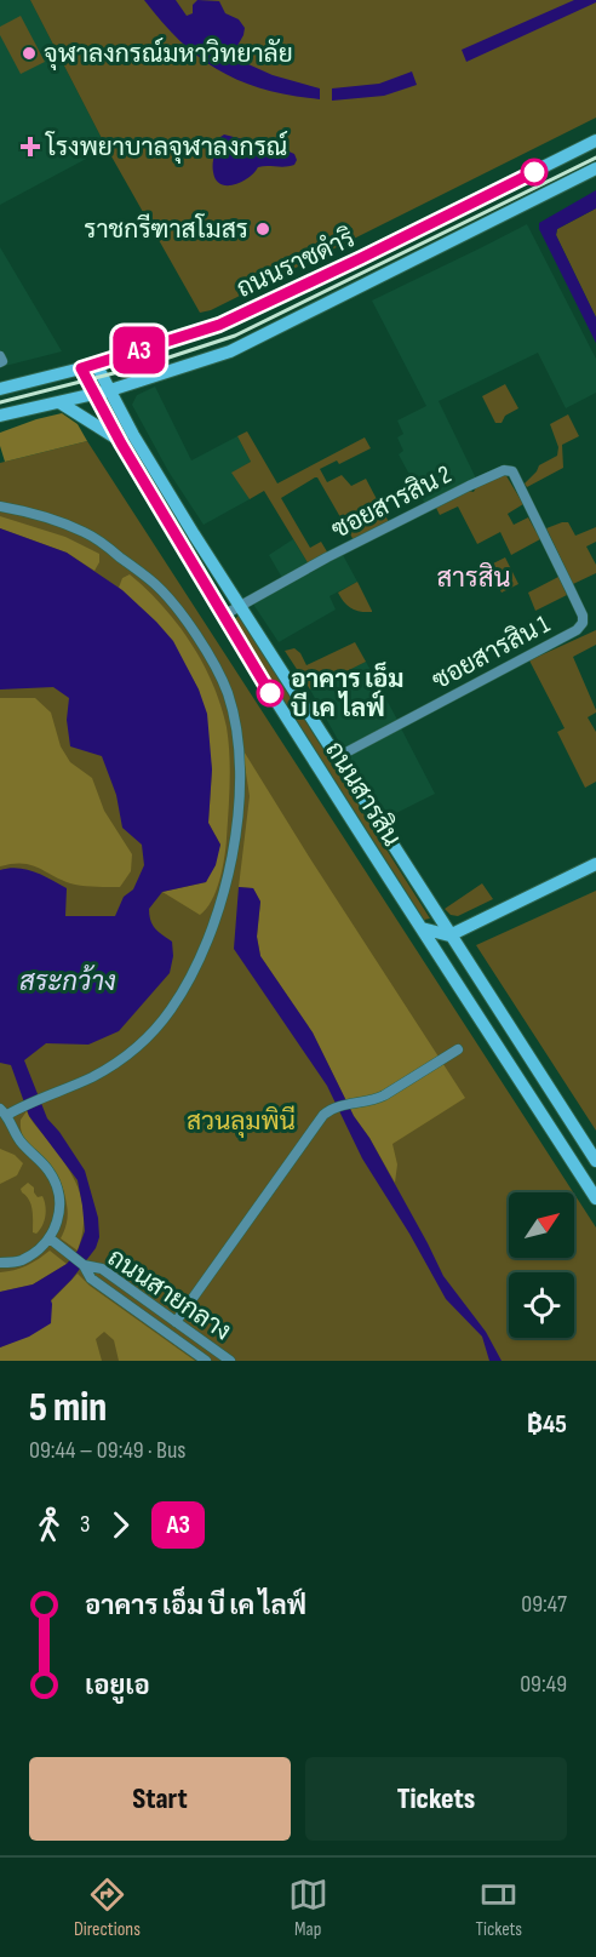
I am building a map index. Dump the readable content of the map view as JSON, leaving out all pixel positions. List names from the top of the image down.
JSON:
{
  "streets": {
    "street": [
      "ถนนราชดำริ",
      "ซอยสารสิน 2",
      "ซอยสารสิน 1",
      "ถนนสารสิน",
      "ถนนสายกลาง"
    ]
  },
  "crossings": [
    ["ถนนราชดำริ", "ถนนสารสิน"],
    ["ซอยสารสิน 2", "ซอยสารสิน 1"],
    ["ซอยสารสิน 2", "ถนนสารสิน"],
    ["ซอยสารสิน 1", "ถนนสารสิน"]
  ],
  "districts": ["สารสิน"],
  "water": ["สระกว้าง"],
  "parks": ["สวนลุมพินี"],
  "places": {
    "other": ["จุฬาลงกรณ์มหาวิทยาลัย", "ราชกรีฑาสโมสร", "อาคาร เอ็ม บี เค ไลฟ์"],
    "health": ["โรงพยาบาลจุฬาลงกรณ์"]
  },
  "lines": ["bus line A3"],
  "north": "top right",
  "page": {
    "on_map": "A3",
    "heading": ["5 min", "09:44 – 09:49 · Bus", "฿45"],
    "legs": ["3", "A3"],
    "list": [
      {
        "name": "อาคาร เอ็ม บี เค ไลฟ์",
        "value": "09:47"
      },
      {
        "name": "เอยูเอ",
        "value": "09:49"
      }
    ],
    "buttons": ["Start", "Tickets"],
    "tabs": ["Directions", "Map", "Tickets"]
  }
}
